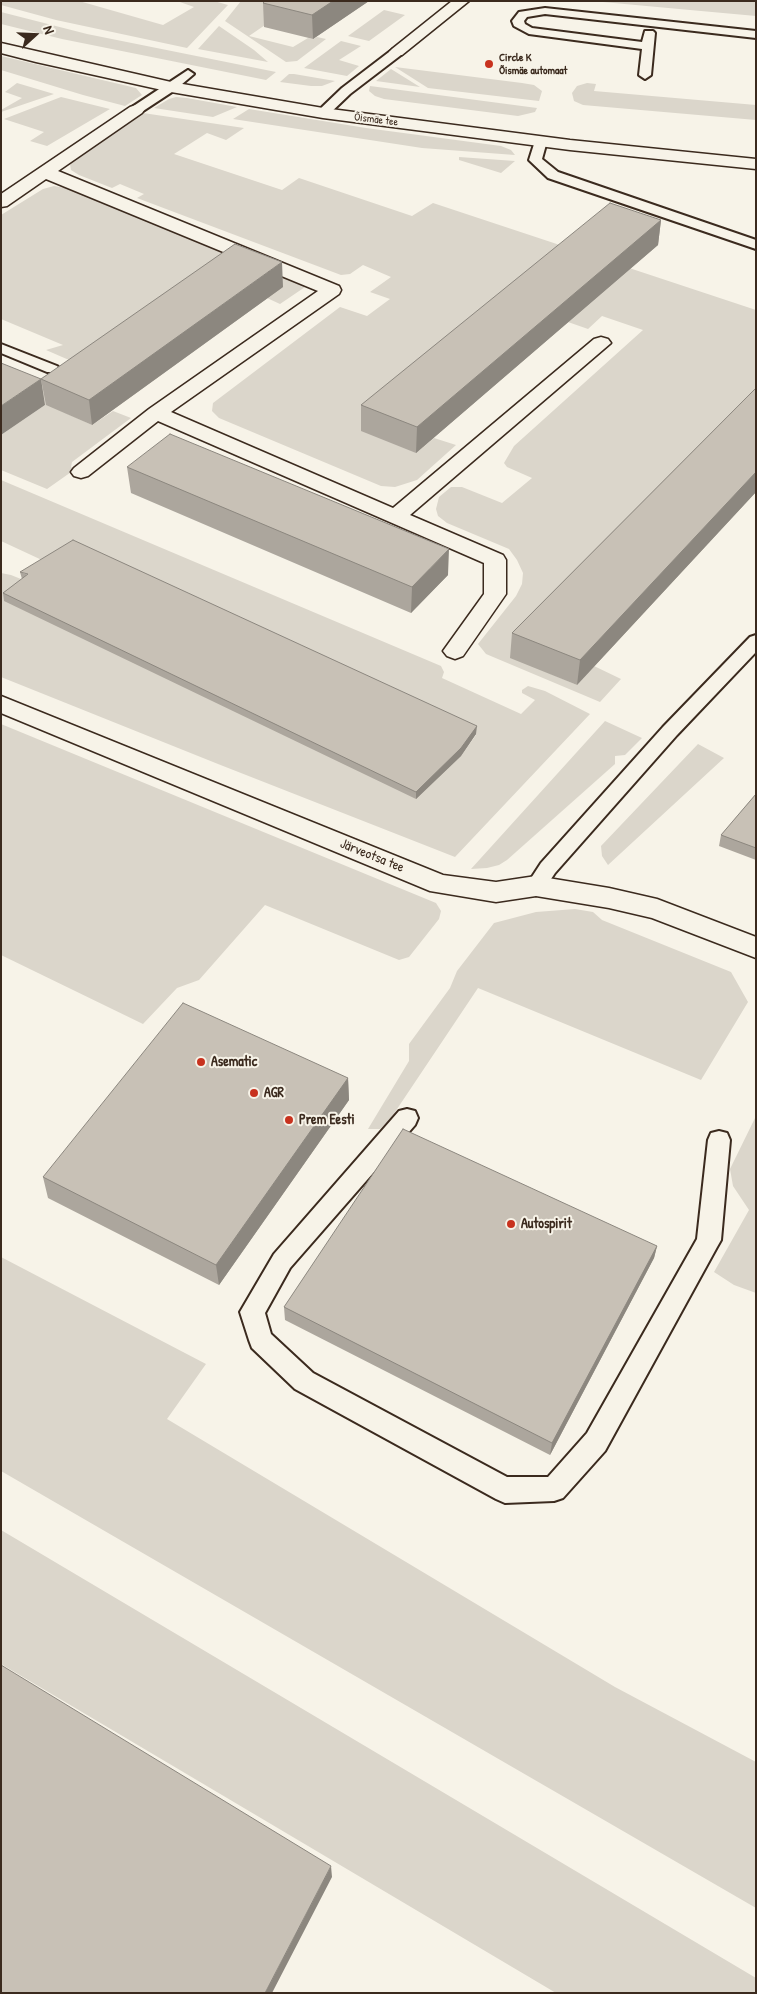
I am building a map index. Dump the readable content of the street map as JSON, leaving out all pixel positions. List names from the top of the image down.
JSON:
{
  "streets": {
    "street": ["Õismäe tee", "Järveotsa tee"]
  },
  "places": [
    "Circle K Õismäe automaat",
    "Asematic",
    "AGR",
    "Prem Eesti",
    "Autospirit"
  ],
  "north": "right"
}
